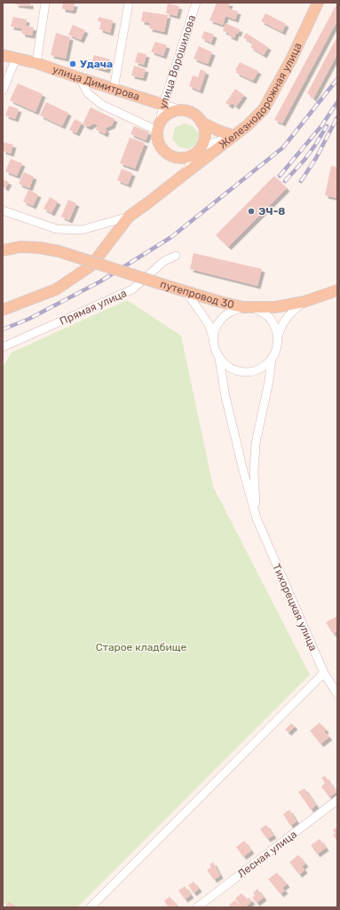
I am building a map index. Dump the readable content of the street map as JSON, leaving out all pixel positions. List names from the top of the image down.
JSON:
{
  "streets": {
    "main road": ["улица Димитрова", "Железнодорожная улица", "путепровод 30"],
    "street": [
      "улица Ворошилова",
      "Прямая улица",
      "Тихорецкая улица",
      "Лесная улица"
    ]
  },
  "crossings": [
    ["улица Ворошилова", "улица Димитрова"]
  ],
  "parks": ["Старое кладбище"],
  "places": ["Удача", "ЭЧ-8"]
}
